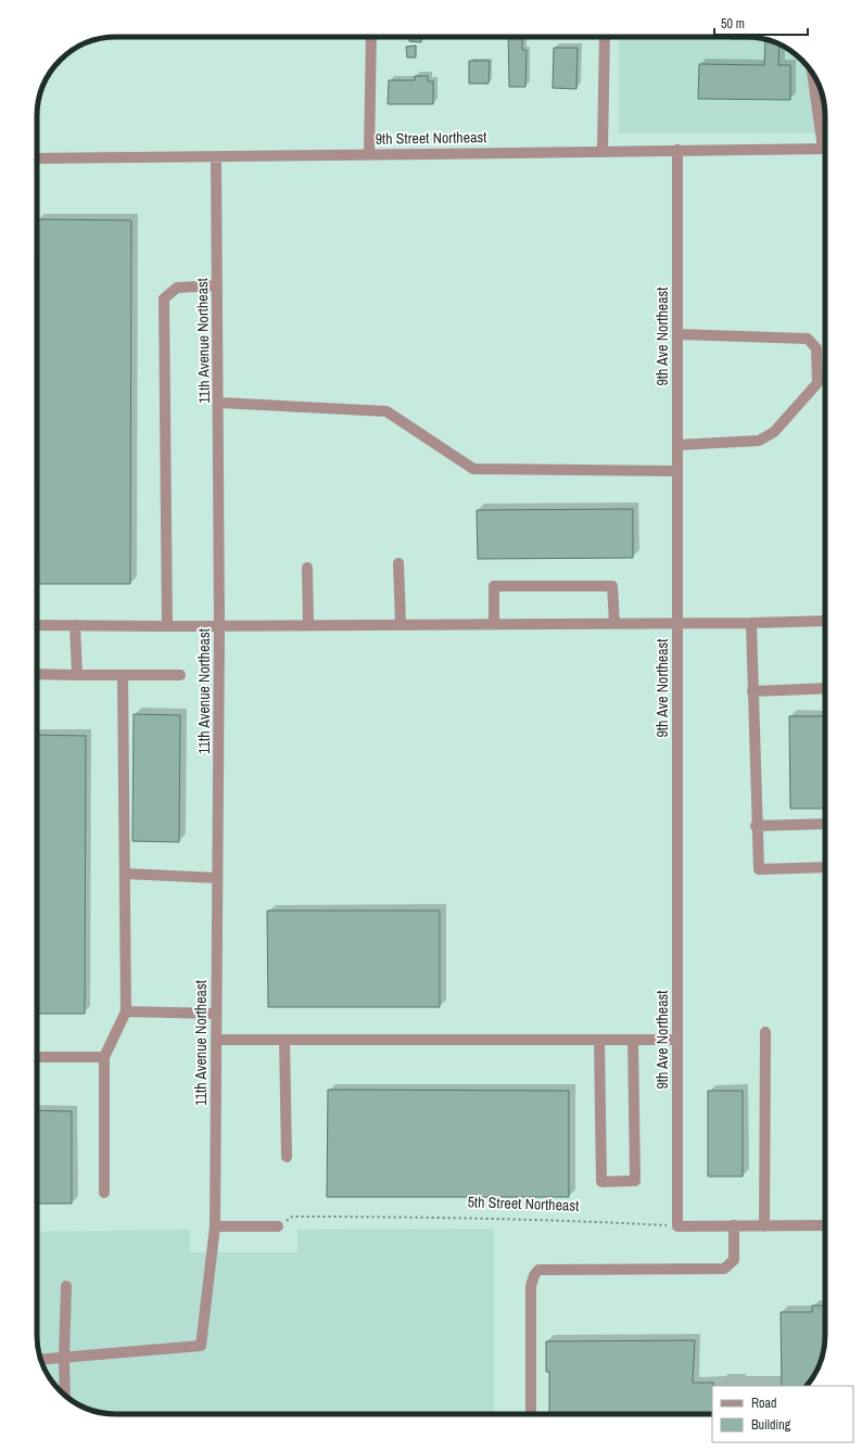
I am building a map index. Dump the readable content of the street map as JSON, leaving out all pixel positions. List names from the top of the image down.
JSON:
{
  "streets": {
    "street": ["9th Street Northeast", "9th Ave Northeast", "11th Avenue Northeast"],
    "path": ["5th Street Northeast"]
  },
  "crossings": [
    ["9th Street Northeast", "9th Ave Northeast"],
    ["9th Street Northeast", "11th Avenue Northeast"],
    ["9th Ave Northeast", "5th Street Northeast"]
  ],
  "legend": ["Road", "Building"],
  "scale_bar": "50 m"
}
